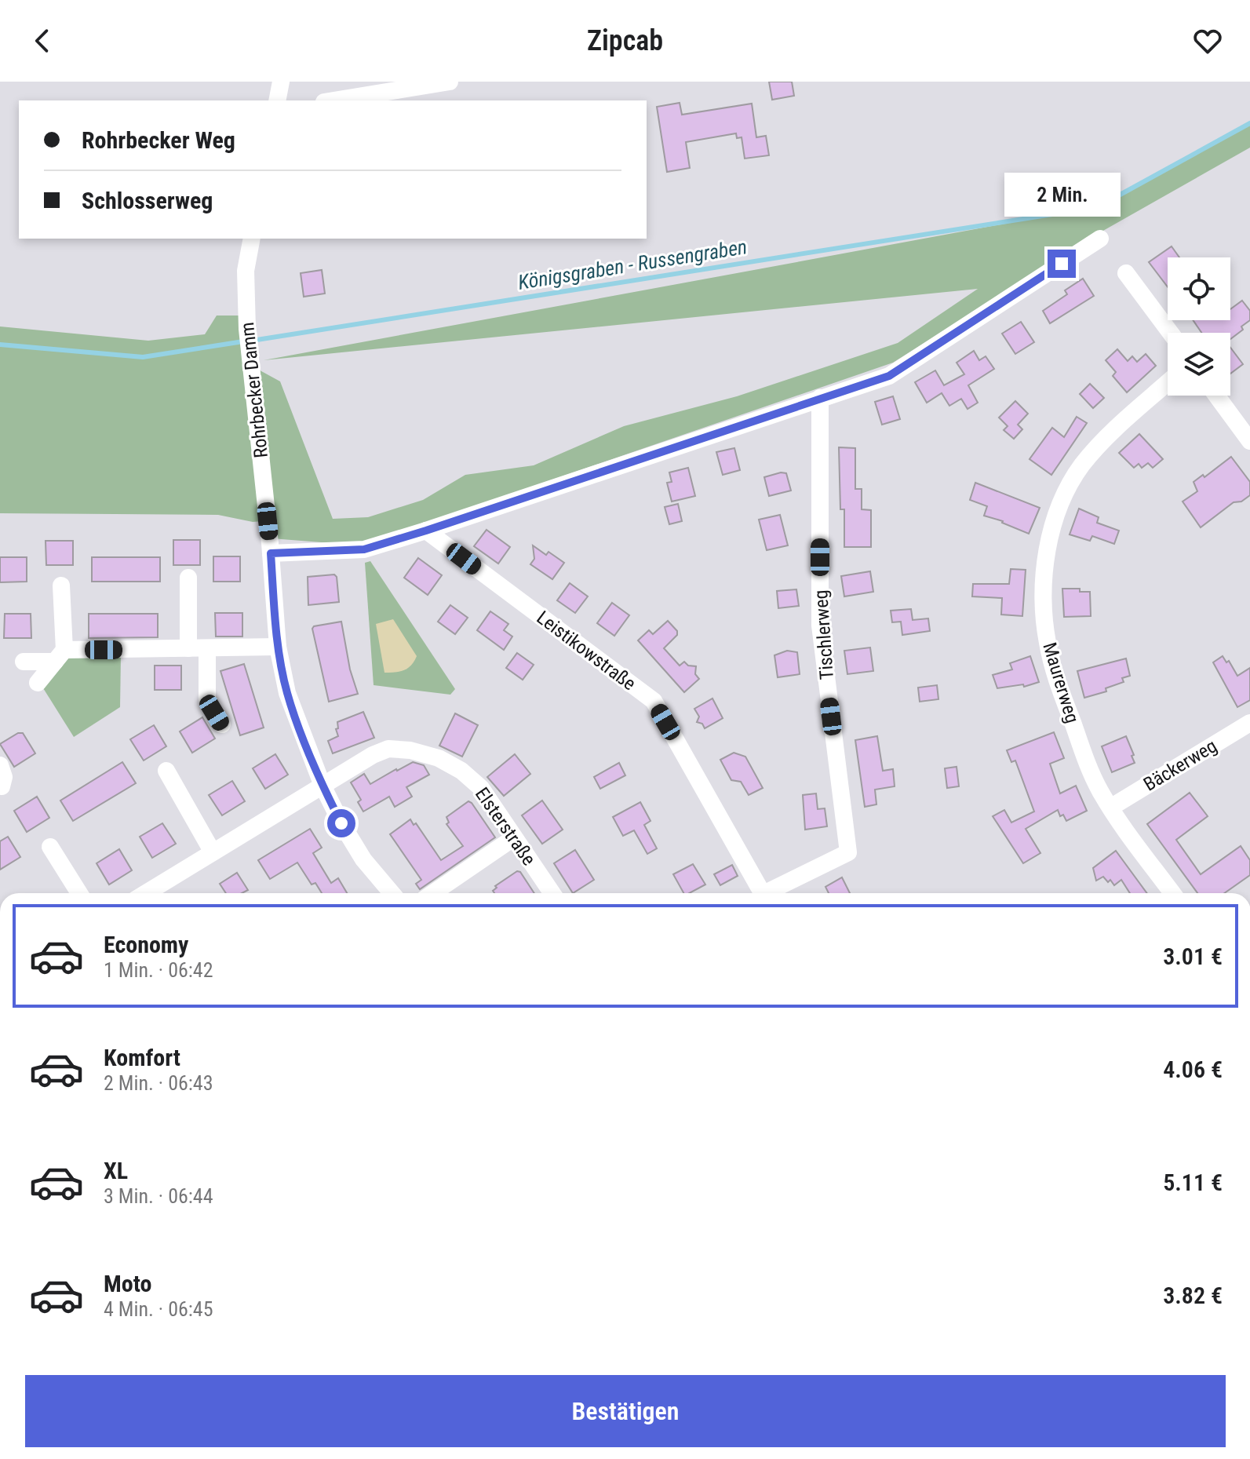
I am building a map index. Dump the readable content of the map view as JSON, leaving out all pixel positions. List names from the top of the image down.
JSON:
{
  "streets": {
    "street": [
      "Rohrbecker Damm",
      "Tischlerweg",
      "Leistikowstraße",
      "Maurerweg",
      "Bäckerweg",
      "Elsterstraße"
    ]
  },
  "crossings": [
    ["Rohrbecker Damm", "Elsterstraße"],
    ["Maurerweg", "Bäckerweg"]
  ],
  "water": ["Königsgraben - Russengraben"],
  "page": {
    "header": "Zipcab",
    "banner": ["Rohrbecker Weg", "Schlosserweg"],
    "bubble": "2 Min.",
    "list": [
      {
        "name": "Economy",
        "note": "1 Min. · 06:42",
        "value": "3.01 €"
      },
      {
        "name": "Komfort",
        "note": "2 Min. · 06:43",
        "value": "4.06 €"
      },
      {
        "name": "XL",
        "note": "3 Min. · 06:44",
        "value": "5.11 €"
      },
      {
        "name": "Moto",
        "note": "4 Min. · 06:45",
        "value": "3.82 €"
      }
    ],
    "buttons": "Bestätigen"
  }
}
